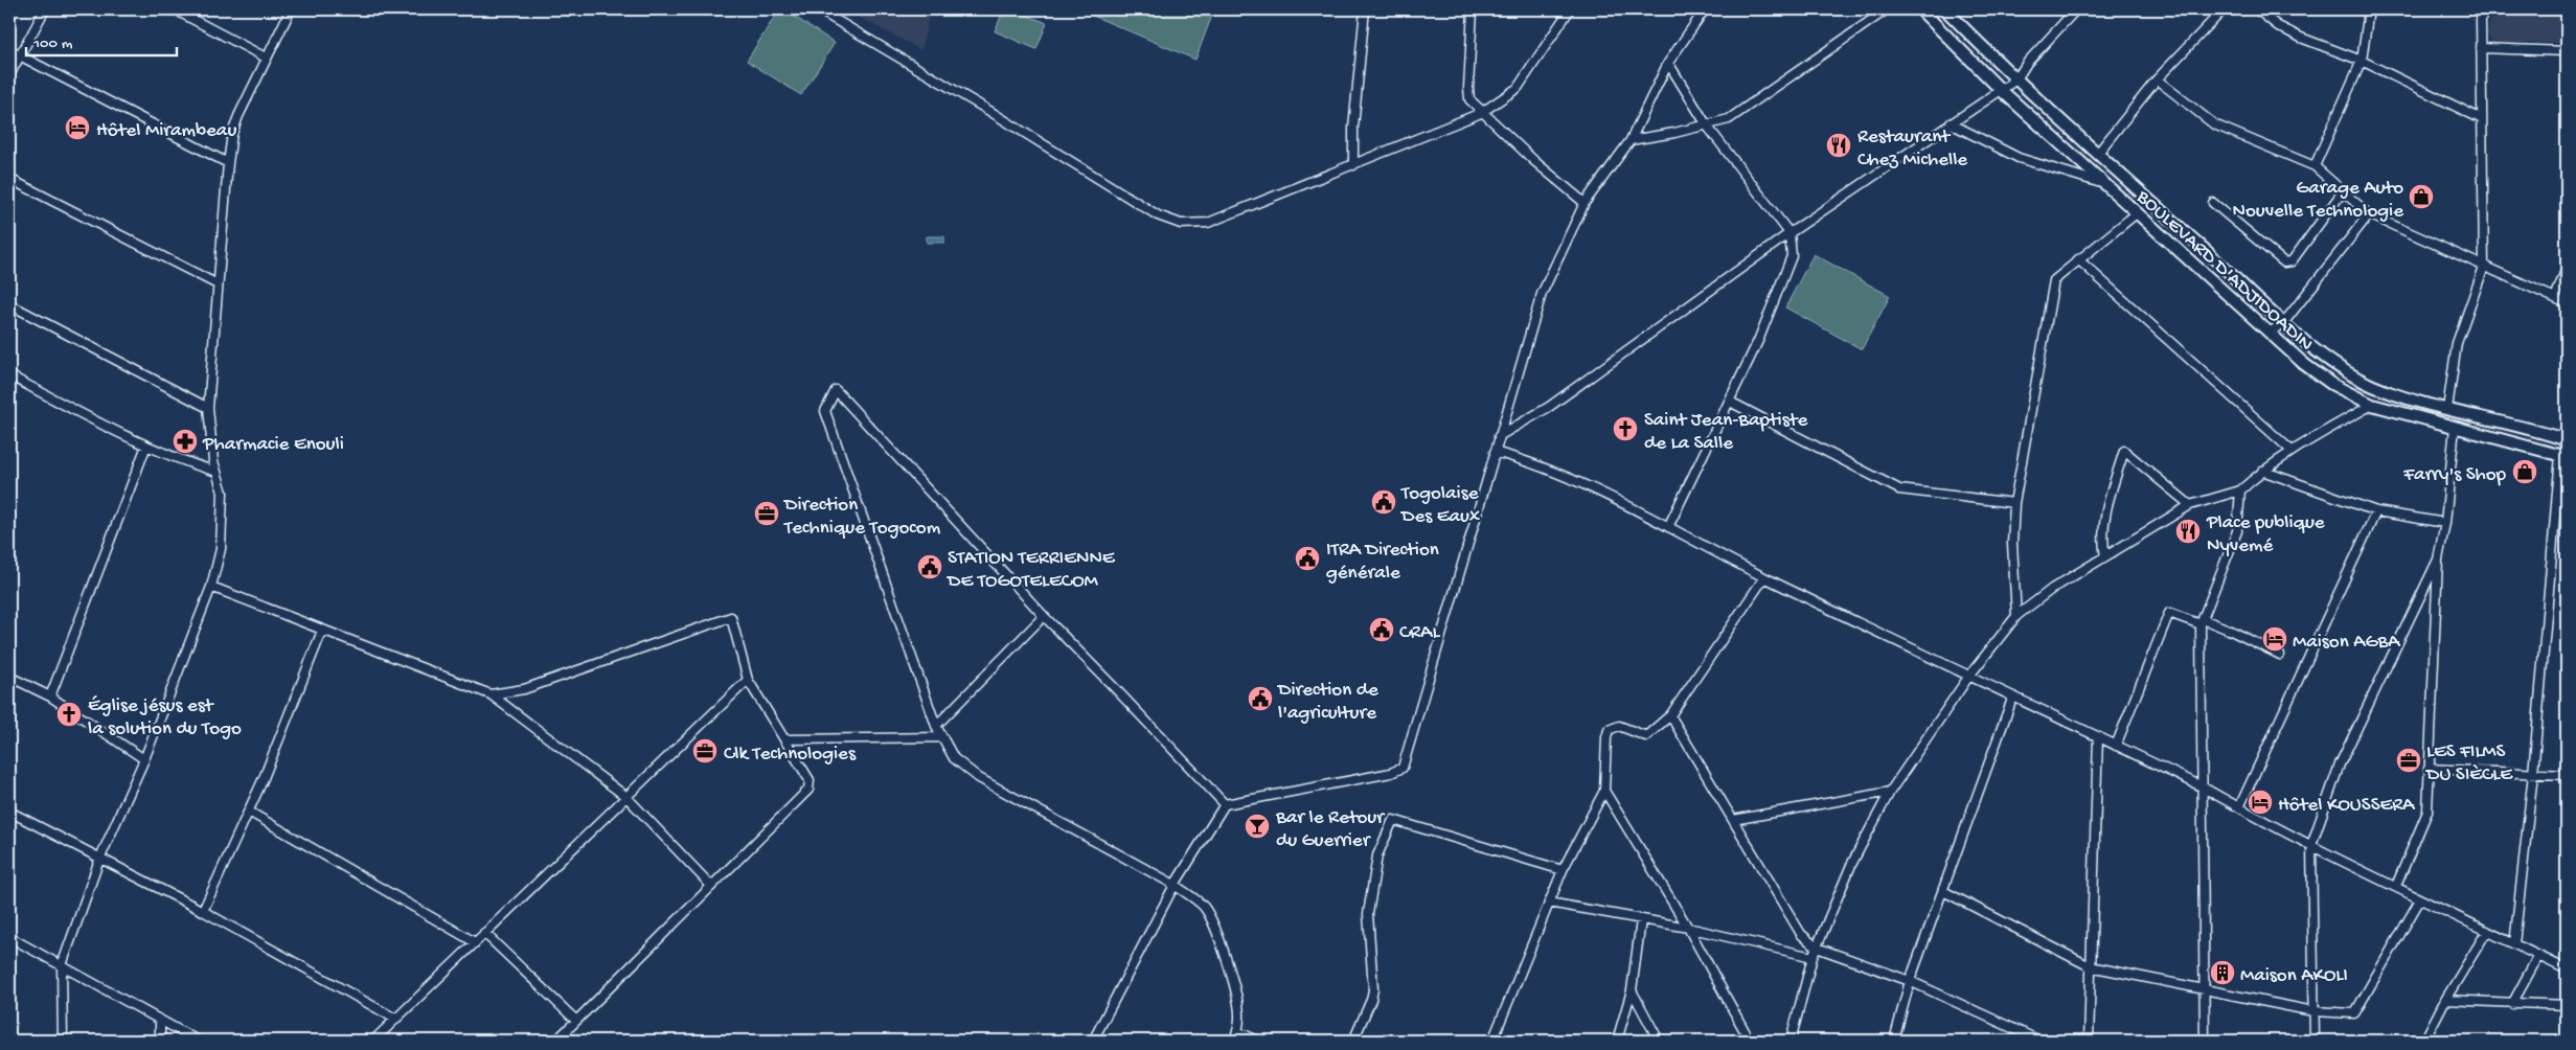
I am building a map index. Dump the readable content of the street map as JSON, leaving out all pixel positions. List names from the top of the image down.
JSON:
{
  "streets": {
    "main road": ["BOULEVARD D'ADJIDOADIN"]
  },
  "places": {
    "hotel": ["Hôtel Mirambeau", "Maison AGBA", "Hôtel KOUSSERA"],
    "restaurant": ["Restaurant Chez Michelle", "Place publique Nyvemé"],
    "shop": ["Garage Auto Nouvelle Technologie", "Farry's Shop"],
    "church": ["Saint Jean-Baptiste de La Salle", "Église jésus est la solution du Togo"],
    "pharmacy": ["Pharmacie Enouli"],
    "public building": [
      "Togolaise Des Eaux",
      "ITRA Direction générale",
      "STATION TERRIENNE DE TOGOTELECOM",
      "CRAL",
      "Direction de l'agriculture"
    ],
    "office": ["Direction Technique Togocom", "Clk Technologies", "LES FILMS DU SIÈCLE"],
    "bar": ["Bar le Retour du Guerrier"],
    "building": ["Maison AKOLI"]
  },
  "scale_bar": "100 m"
}
